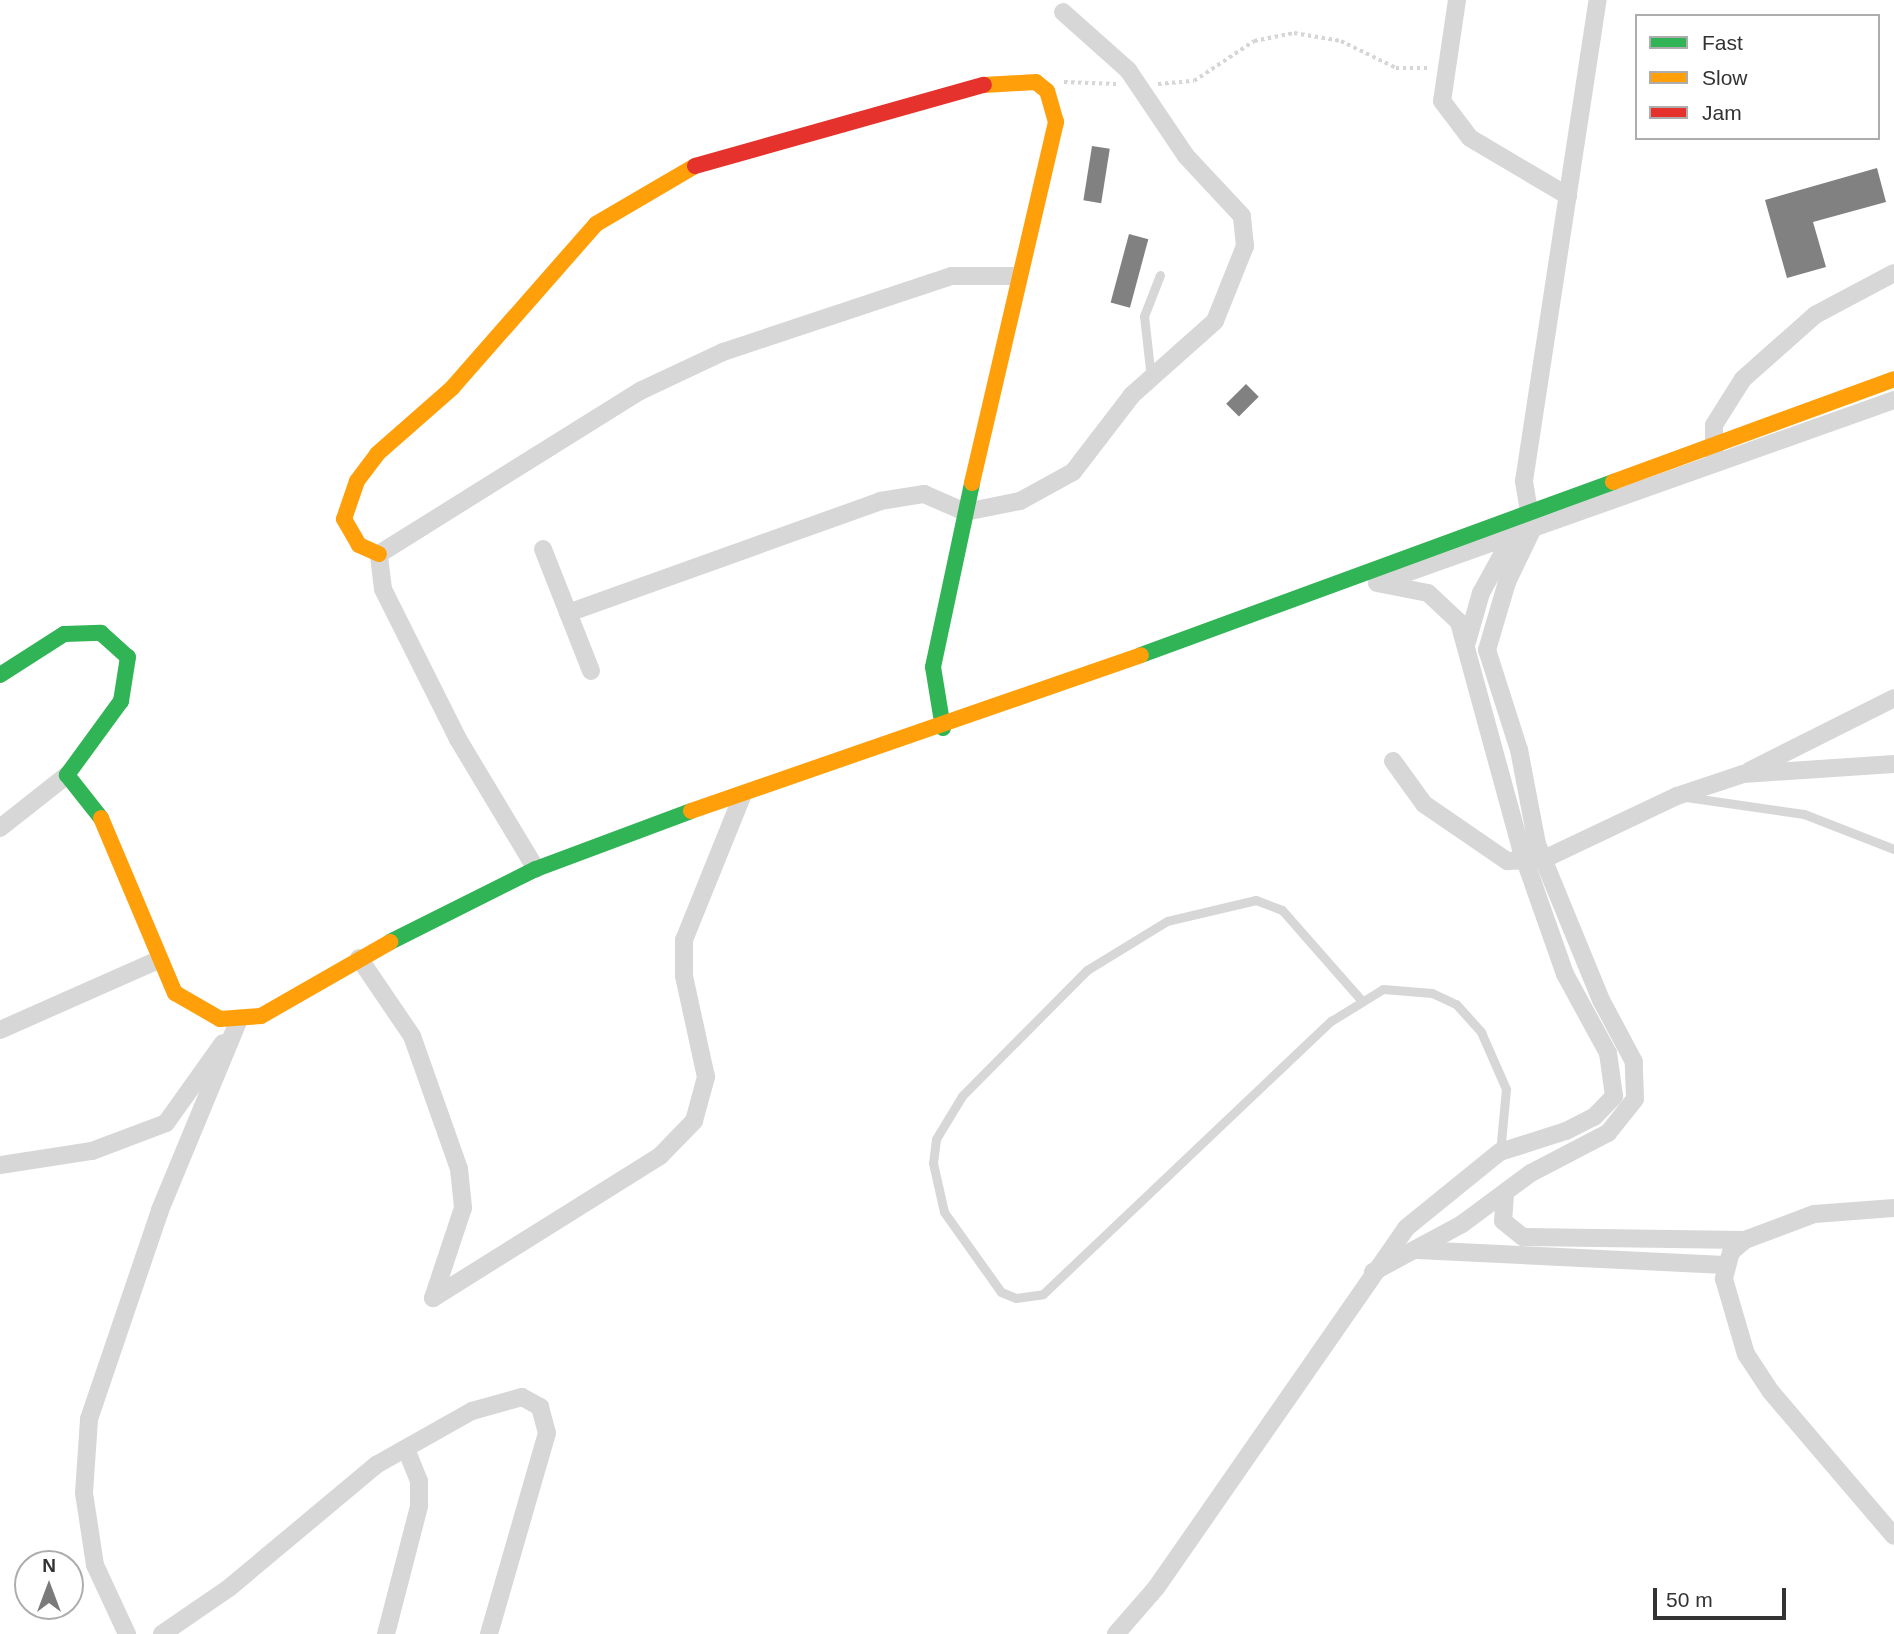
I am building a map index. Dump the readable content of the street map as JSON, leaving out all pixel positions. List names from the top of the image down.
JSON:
{
  "legend": ["Fast", "Slow", "Jam"],
  "scale_bar": "50 m",
  "north": "top"
}
